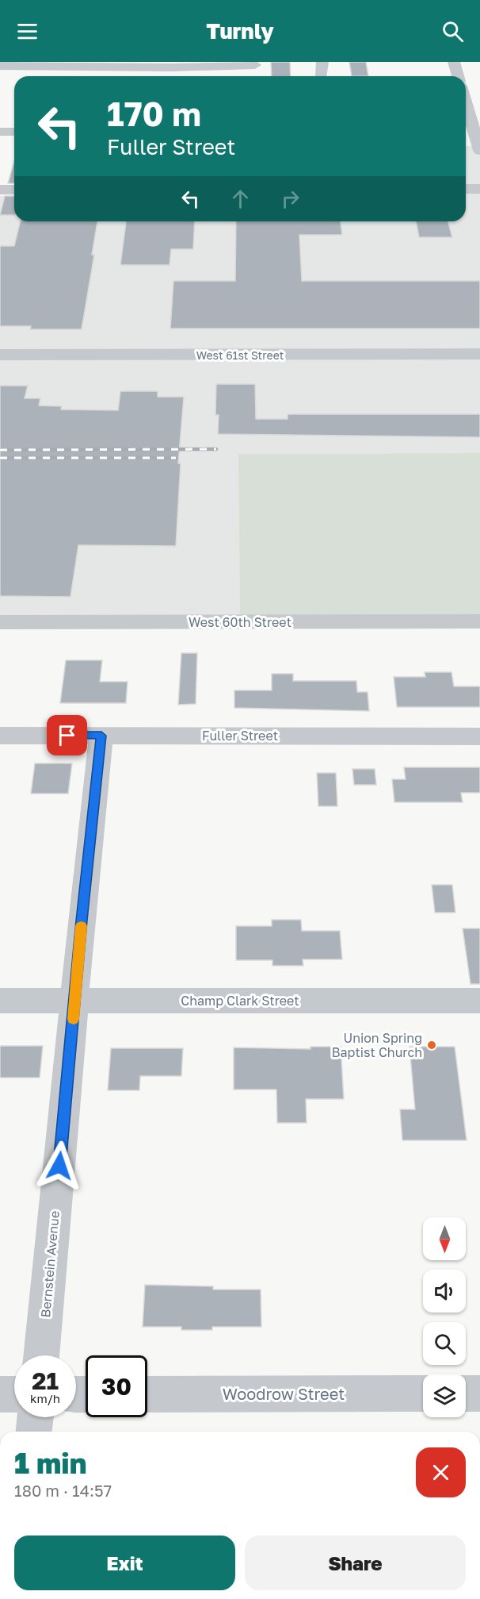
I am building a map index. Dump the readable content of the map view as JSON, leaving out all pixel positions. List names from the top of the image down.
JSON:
{
  "streets": {
    "street": [
      "West 61st Street",
      "West 60th Street",
      "Fuller Street",
      "Champ Clark Street",
      "Bernstein Avenue",
      "Woodrow Street"
    ]
  },
  "crossings": [
    ["Fuller Street", "Bernstein Avenue"],
    ["Champ Clark Street", "Bernstein Avenue"]
  ],
  "places": ["Union Spring Baptist Church"],
  "north": "bottom",
  "page": {
    "header": "Turnly",
    "turn": ["170 m", "Fuller Street"],
    "speed": "21 km/h",
    "limit": "30",
    "heading": ["1 min", "180 m · 14:57"],
    "buttons": ["Exit", "Share"]
  }
}
